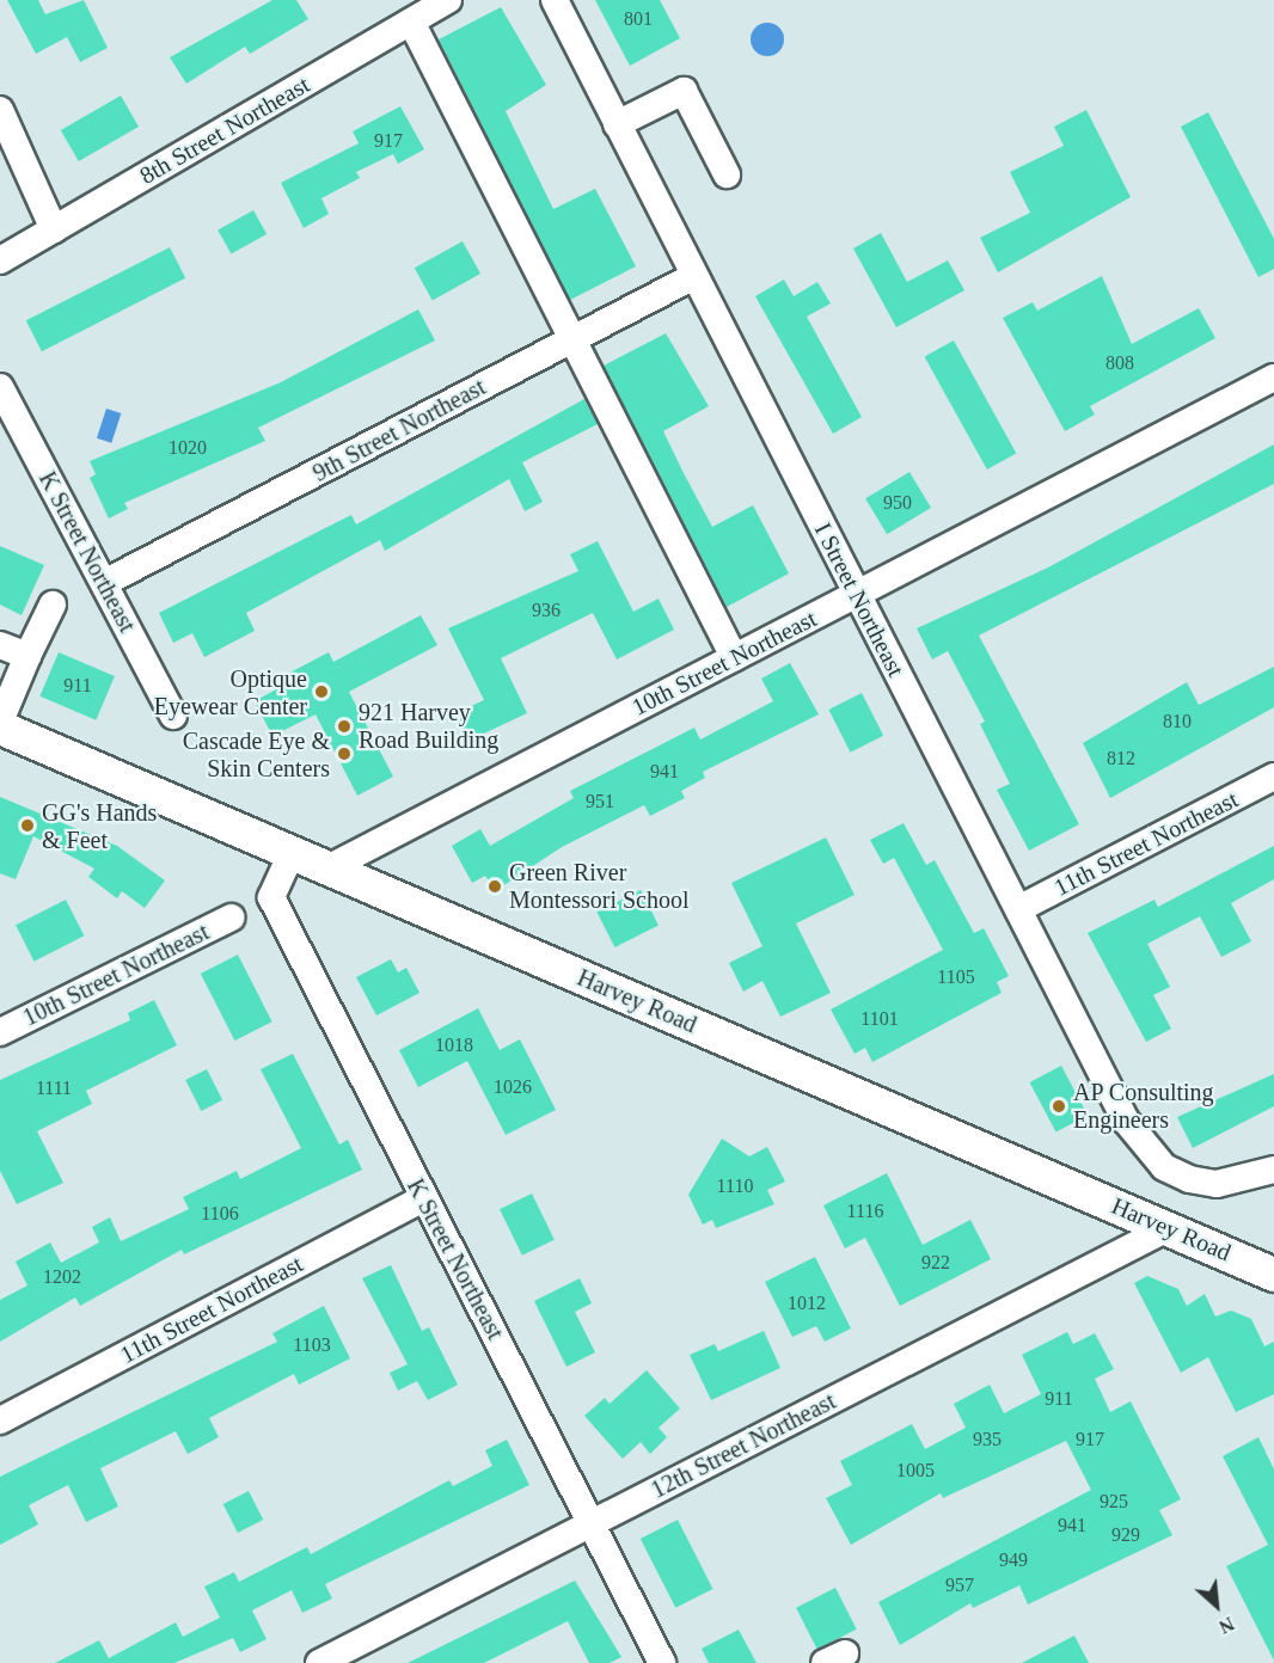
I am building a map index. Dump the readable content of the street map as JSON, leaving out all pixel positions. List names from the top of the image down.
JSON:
{
  "streets": {
    "main road": ["Harvey Road"],
    "street": [
      "8th Street Northeast",
      "9th Street Northeast",
      "K Street Northeast",
      "I Street Northeast",
      "10th Street Northeast",
      "11th Street Northeast",
      "12th Street Northeast"
    ]
  },
  "crossings": [
    ["9th Street Northeast", "K Street Northeast"],
    ["9th Street Northeast", "I Street Northeast"],
    ["K Street Northeast", "11th Street Northeast"],
    ["K Street Northeast", "Harvey Road"],
    ["K Street Northeast", "12th Street Northeast"],
    ["I Street Northeast", "10th Street Northeast"],
    ["I Street Northeast", "11th Street Northeast"],
    ["10th Street Northeast", "Harvey Road"],
    ["Harvey Road", "12th Street Northeast"]
  ],
  "places": [
    "Optique Eyewear Center",
    "921 Harvey Road Building",
    "Cascade Eye & Skin Centers",
    "GG's Hands & Feet",
    "Green River Montessori School",
    "AP Consulting Engineers"
  ],
  "house_numbers": [
    "801",
    "917",
    "808",
    "1020",
    "950",
    "936",
    "911",
    "810",
    "812",
    "941",
    "951",
    "1105",
    "1101",
    "1018",
    "1026",
    "1111",
    "1110",
    "1116",
    "1106",
    "922",
    "1202",
    "1012",
    "1103",
    "911",
    "935",
    "917",
    "1005",
    "925",
    "941",
    "929",
    "949",
    "957"
  ],
  "north": "bottom right"
}
